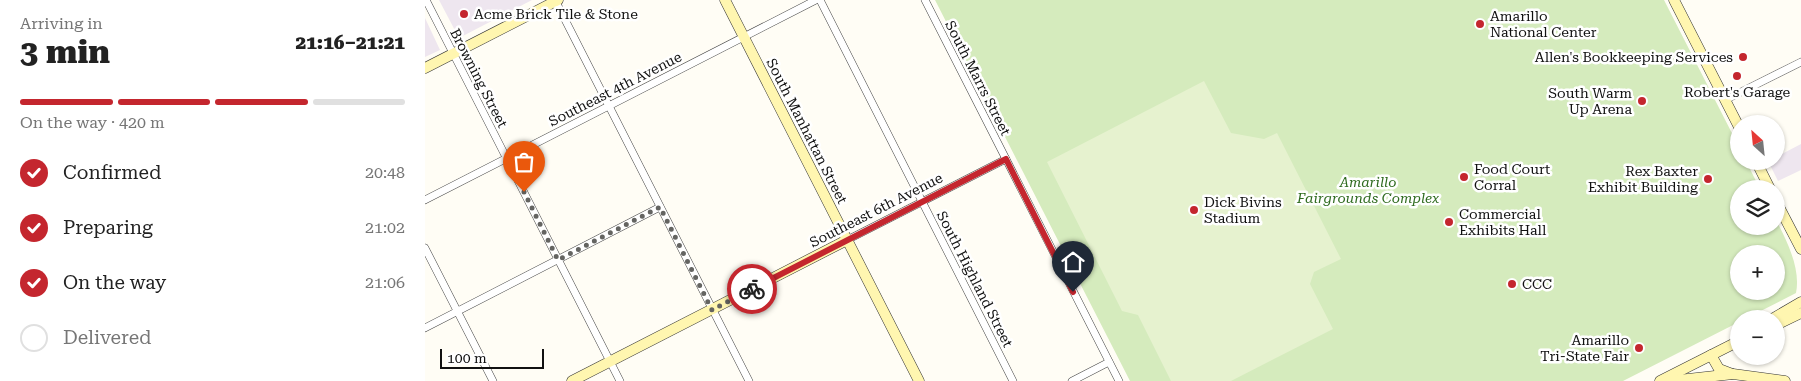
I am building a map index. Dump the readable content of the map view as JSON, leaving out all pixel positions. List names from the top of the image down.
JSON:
{
  "streets": {
    "street": [
      "Browning Street",
      "South Marrs Street",
      "Southeast 4th Avenue",
      "South Manhattan Street",
      "Southeast 6th Avenue",
      "South Highland Street"
    ]
  },
  "crossings": [
    ["Browning Street", "Southeast 4th Avenue"],
    ["Browning Street", "Southeast 6th Avenue"],
    ["South Marrs Street", "Southeast 6th Avenue"],
    ["Southeast 4th Avenue", "South Manhattan Street"],
    ["Southeast 4th Avenue", "South Highland Street"],
    ["South Manhattan Street", "Southeast 6th Avenue"],
    ["Southeast 6th Avenue", "South Highland Street"]
  ],
  "parks": ["Amarillo Fairgrounds Complex"],
  "places": [
    "Acme Brick Tile & Stone",
    "Amarillo National Center",
    "Allen's Bookkeeping Services",
    "Robert's Garage",
    "South Warm Up Arena",
    "Food Court Corral",
    "Rex Baxter Exhibit Building",
    "Dick Bivins Stadium",
    "Commercial Exhibits Hall",
    "CCC",
    "Amarillo Tri-State Fair"
  ],
  "scale_bar": "100 m",
  "north": "top left",
  "page": {
    "heading": ["3 min", "Arriving in", "21:16–21:21"],
    "bar": "On the way · 420 m",
    "map_buttons": ["+", "−"],
    "list": [
      ["Confirmed", "20:48"],
      ["Preparing", "21:02"],
      ["On the way", "21:06"],
      "Delivered"
    ],
    "scale": "100 m"
  }
}
